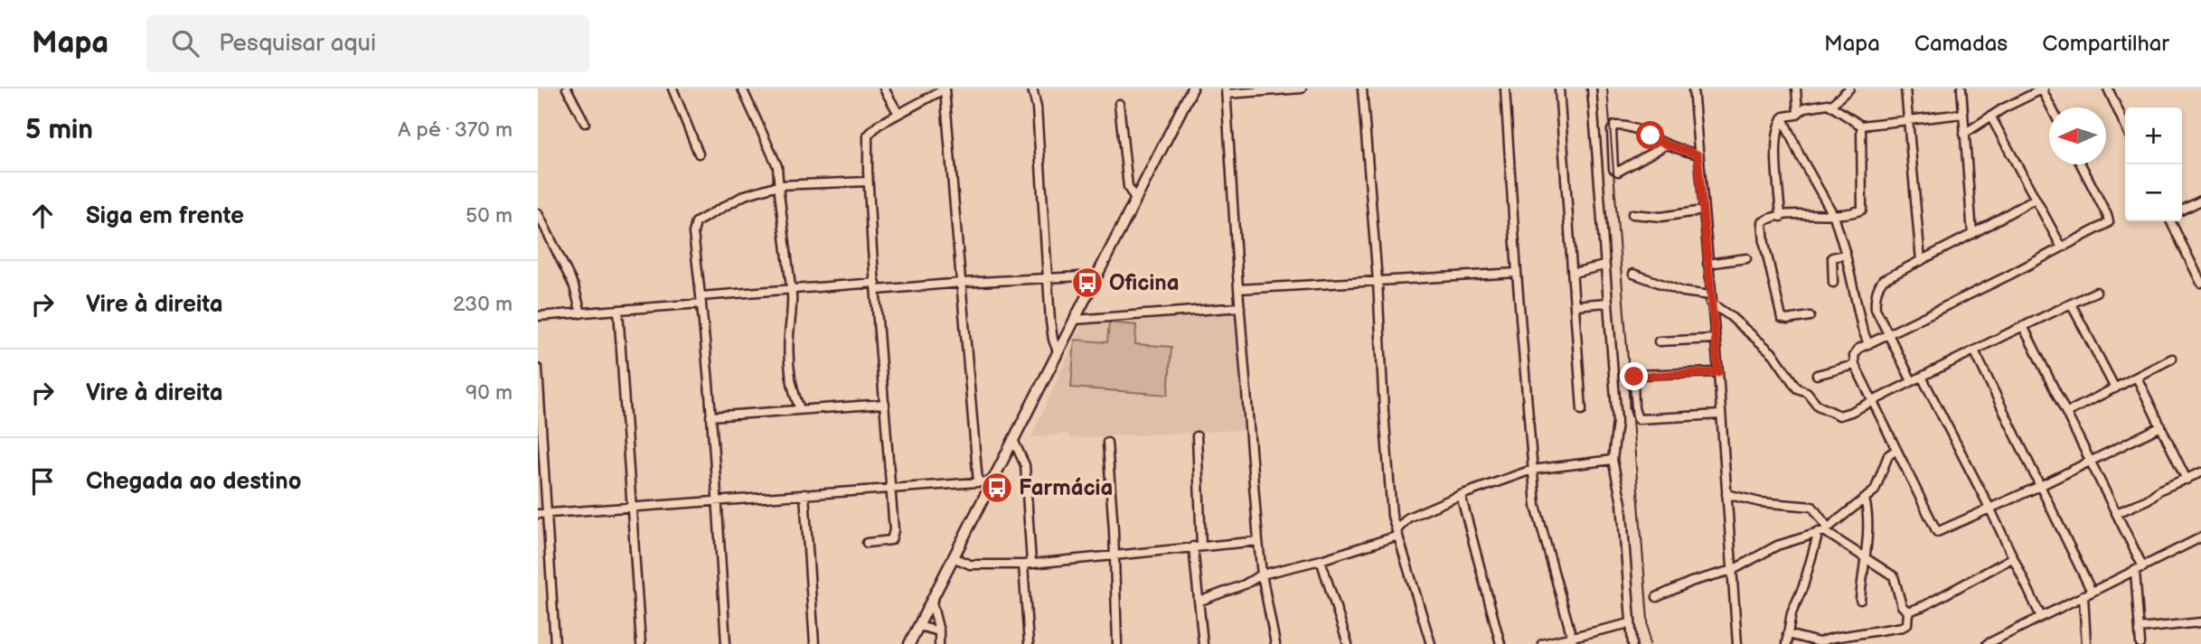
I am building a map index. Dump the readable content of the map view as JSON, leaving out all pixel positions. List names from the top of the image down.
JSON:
{
  "places": {
    "bus stop": ["Oficina", "Farmácia"]
  },
  "north": "left",
  "page": {
    "header": "Mapa",
    "search": "Pesquisar aqui",
    "nav": ["Mapa", "Camadas", "Compartilhar"],
    "heading": ["5 min", "A pé · 370 m"],
    "map_buttons": ["+", "−"],
    "list": [
      ["Siga em frente", "50 m"],
      ["Vire à direita", "230 m"],
      ["Vire à direita", "90 m"],
      "Chegada ao destino"
    ]
  }
}
